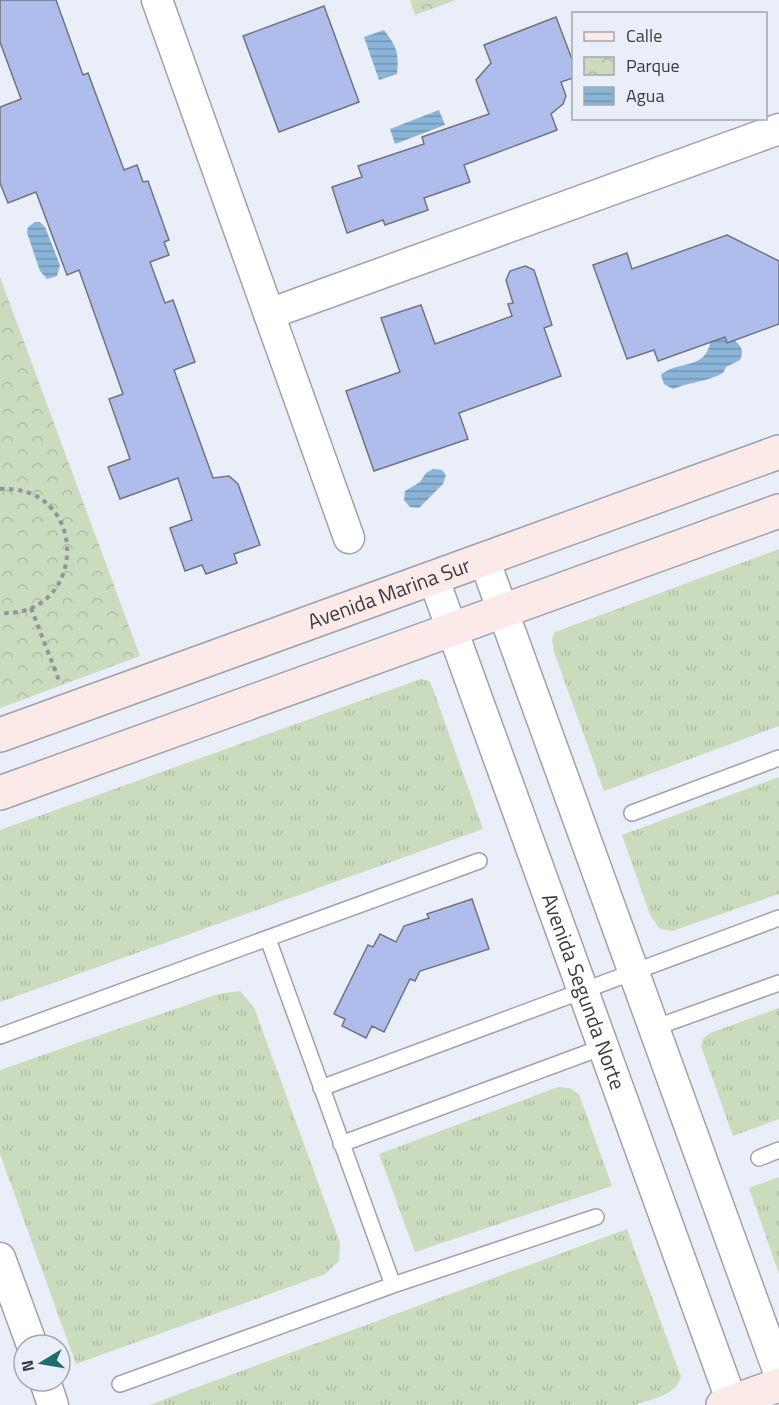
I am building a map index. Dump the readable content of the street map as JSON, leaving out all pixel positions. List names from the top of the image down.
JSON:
{
  "streets": {
    "street": ["Avenida Marina Sur", "Avenida Segunda Norte"]
  },
  "crossings": [
    ["Avenida Marina Sur", "Avenida Segunda Norte"]
  ],
  "legend": ["Calle", "Parque", "Agua"],
  "north": "left"
}
